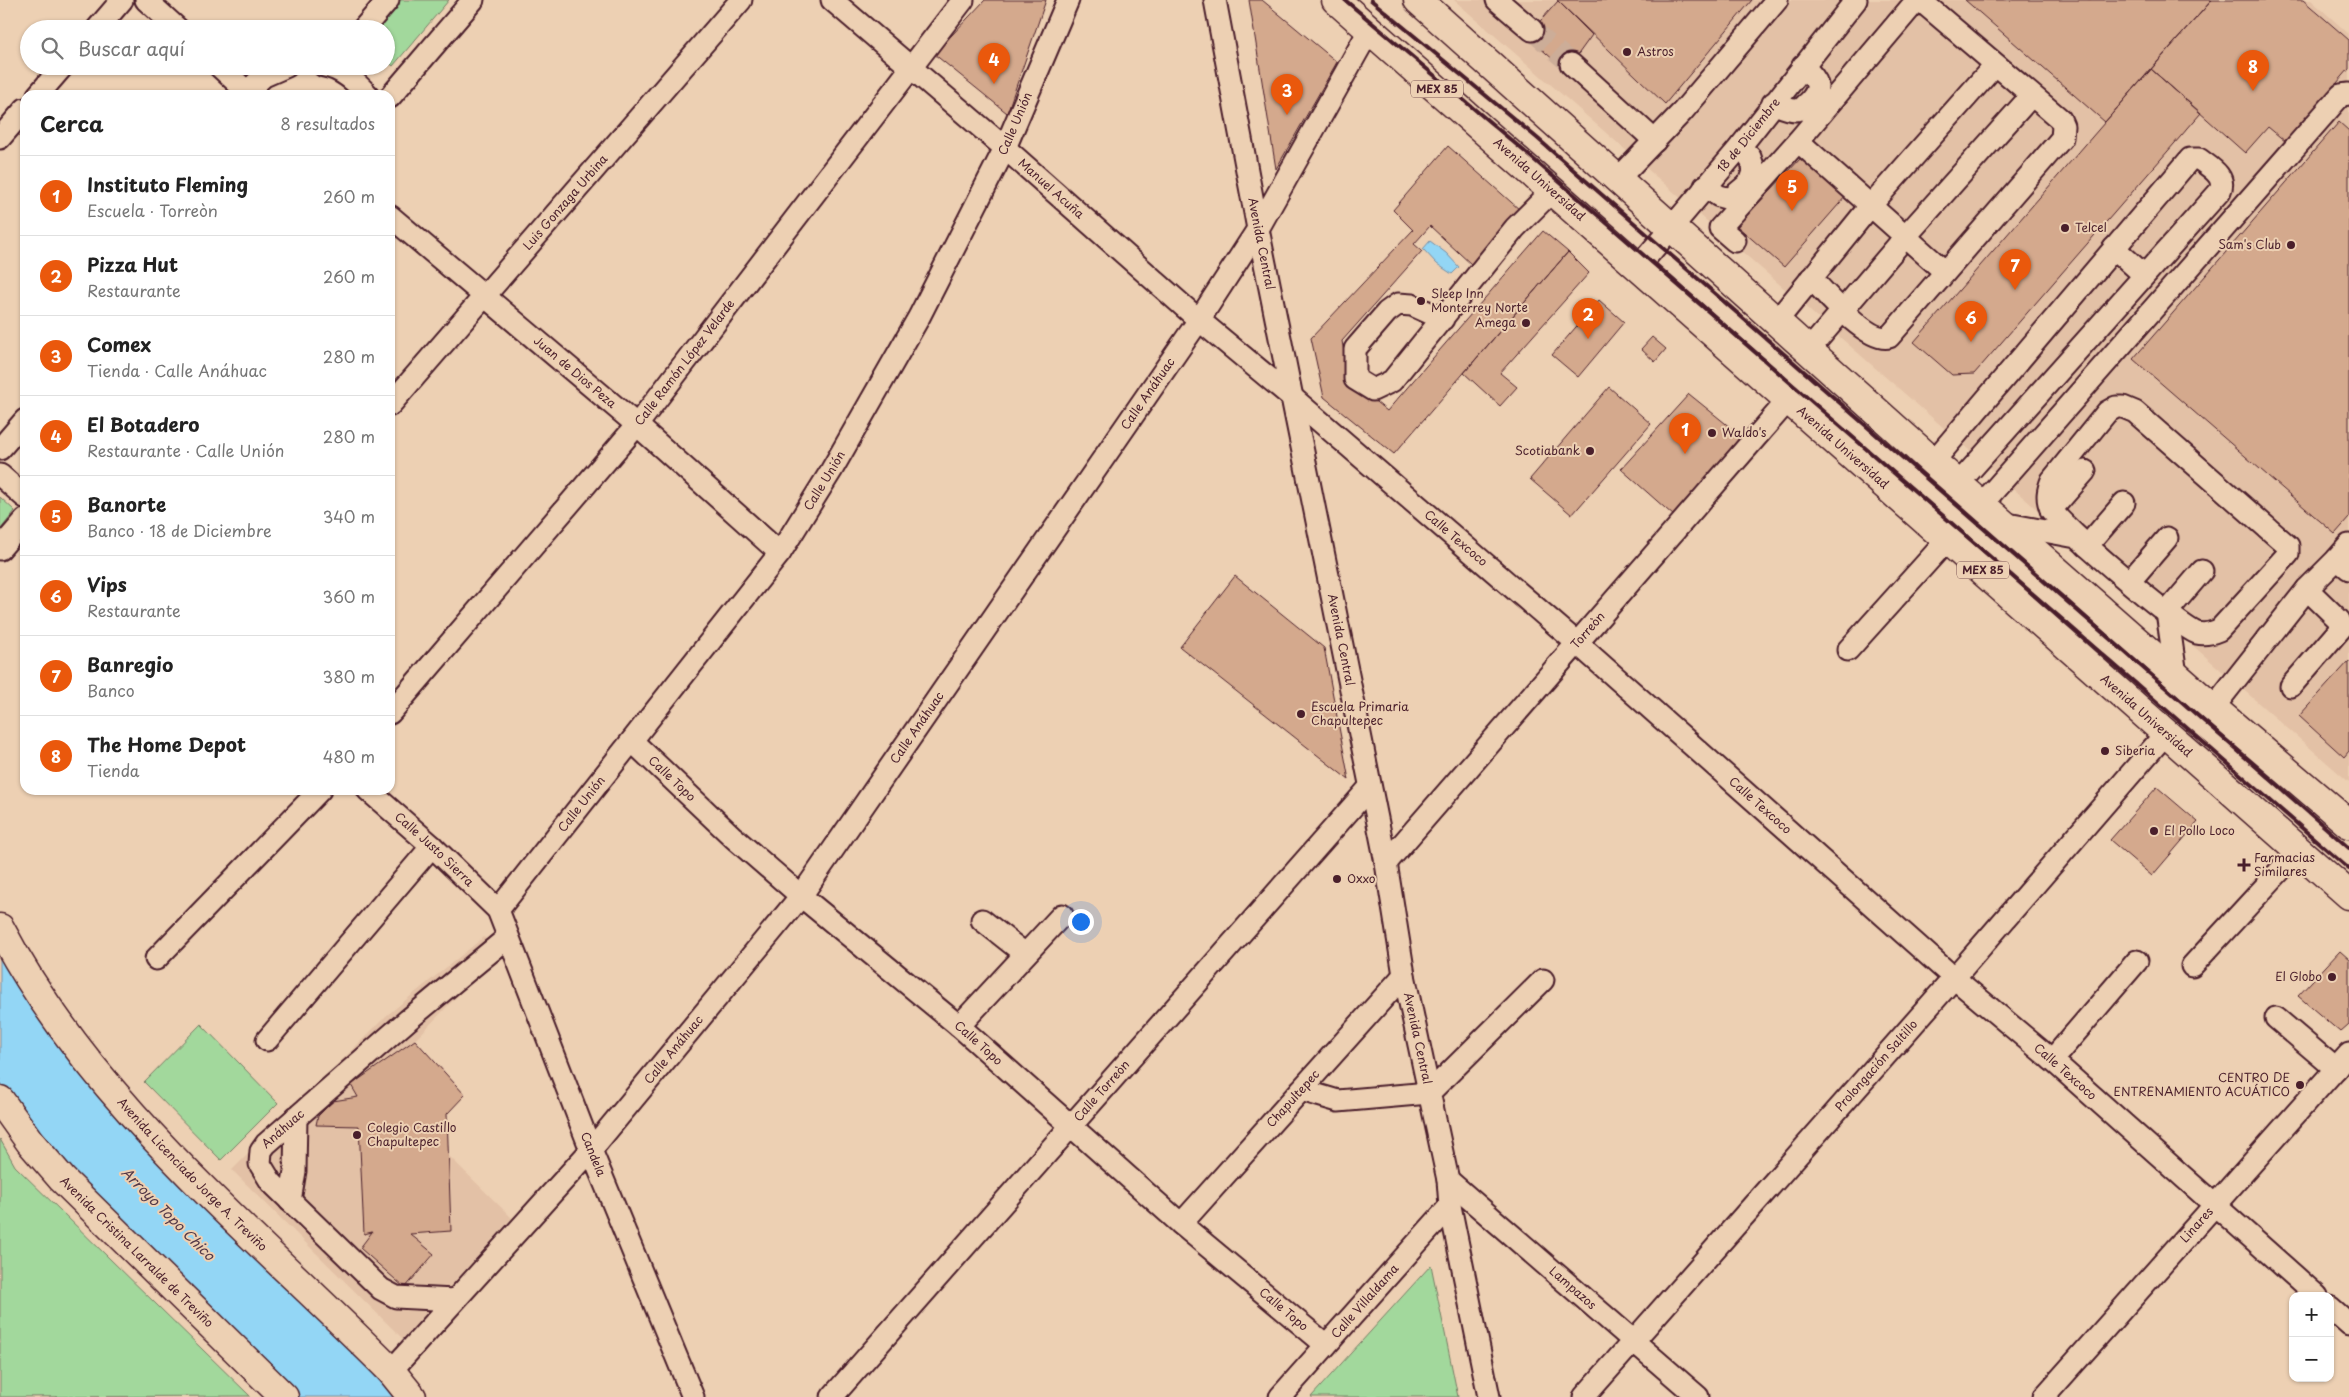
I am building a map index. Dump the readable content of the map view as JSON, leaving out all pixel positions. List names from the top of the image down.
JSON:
{
  "streets": {
    "main road": [
      "MEX 85",
      "Avenida Universidad",
      "Avenida Licenciado Jorge A. Treviño",
      "Avenida Cristina Larralde de Treviño"
    ],
    "street": [
      "Calle Unión",
      "18 de Diciembre",
      "Manuel Acuña",
      "Luis Gonzaga Urbina",
      "Avenida Central",
      "Calle Ramón López Velarde",
      "Juan de Dios Peza",
      "Calle Anáhuac",
      "Calle Texcoco",
      "Torreòn",
      "Calle Topo",
      "Calle Justo Sierra",
      "Prolongación Saltillo",
      "Calle Torreòn",
      "Chapultepec",
      "Anáhuac",
      "Candela",
      "Linares",
      "Lampazos",
      "Calle Villaldama"
    ]
  },
  "crossings": [
    ["Calle Unión", "Manuel Acuña"],
    ["Calle Unión", "Juan de Dios Peza"],
    ["Calle Unión", "Calle Topo"],
    ["Calle Unión", "Calle Justo Sierra"],
    ["Calle Unión", "Candela"],
    ["18 de Diciembre", "Avenida Universidad"],
    ["Avenida Universidad", "Calle Anáhuac"],
    ["Avenida Universidad", "Torreòn"],
    ["Avenida Universidad", "Prolongación Saltillo"],
    ["Manuel Acuña", "Calle Ramón López Velarde"],
    ["Manuel Acuña", "Calle Anáhuac"],
    ["Manuel Acuña", "Calle Texcoco"],
    ["Luis Gonzaga Urbina", "Juan de Dios Peza"],
    ["Avenida Central", "Calle Anáhuac"],
    ["Avenida Central", "Calle Texcoco"],
    ["Avenida Central", "Torreòn"],
    ["Avenida Central", "Calle Torreòn"],
    ["Avenida Central", "Chapultepec"],
    ["Avenida Central", "Lampazos"],
    ["Avenida Central", "Calle Villaldama"],
    ["Calle Ramón López Velarde", "Juan de Dios Peza"],
    ["Calle Anáhuac", "Calle Texcoco"],
    ["Calle Anáhuac", "Calle Topo"],
    ["Calle Anáhuac", "Anáhuac"],
    ["Calle Anáhuac", "Candela"],
    ["Calle Anáhuac", "Avenida Licenciado Jorge A. Treviño"],
    ["Calle Texcoco", "Torreòn"],
    ["Calle Texcoco", "Prolongación Saltillo"],
    ["Calle Texcoco", "Linares"],
    ["Calle Topo", "Calle Torreòn"],
    ["Calle Topo", "Chapultepec"],
    ["Calle Topo", "Calle Villaldama"],
    ["Calle Justo Sierra", "Candela"],
    ["Prolongación Saltillo", "Lampazos"],
    ["Anáhuac", "Candela"]
  ],
  "water": ["Arroyo Topo Chico"],
  "places": {
    "other": [
      "Astros",
      "Telcel",
      "Sam's Club",
      "Sleep Inn Monterrey Norte",
      "Amega",
      "Waldo's",
      "Scotiabank",
      "Escuela Primaria Chapultepec",
      "Siberia",
      "El Pollo Loco",
      "Oxxo",
      "El Globo",
      "CENTRO DE ENTRENAMIENTO ACUÁTICO",
      "Colegio Castillo Chapultepec"
    ],
    "health": ["Farmacias Similares"]
  },
  "page": {
    "search": "Buscar aquí",
    "pins": [
      "4",
      "8",
      "3",
      "5",
      "7",
      "2",
      "6",
      "1"
    ],
    "heading": ["Cerca", "8 resultados"],
    "list": [
      {
        "mark": "1",
        "name": "Instituto Fleming",
        "note": "Escuela · Torreòn",
        "value": "260 m"
      },
      {
        "mark": "2",
        "name": "Pizza Hut",
        "note": "Restaurante",
        "value": "260 m"
      },
      {
        "mark": "3",
        "name": "Comex",
        "note": "Tienda · Calle Anáhuac",
        "value": "280 m"
      },
      {
        "mark": "4",
        "name": "El Botadero",
        "note": "Restaurante · Calle Unión",
        "value": "280 m"
      },
      {
        "mark": "5",
        "name": "Banorte",
        "note": "Banco · 18 de Diciembre",
        "value": "340 m"
      },
      {
        "mark": "6",
        "name": "Vips",
        "note": "Restaurante",
        "value": "360 m"
      },
      {
        "mark": "7",
        "name": "Banregio",
        "note": "Banco",
        "value": "380 m"
      },
      {
        "mark": "8",
        "name": "The Home Depot",
        "note": "Tienda",
        "value": "480 m"
      }
    ],
    "map_buttons": ["+", "−"]
  }
}
